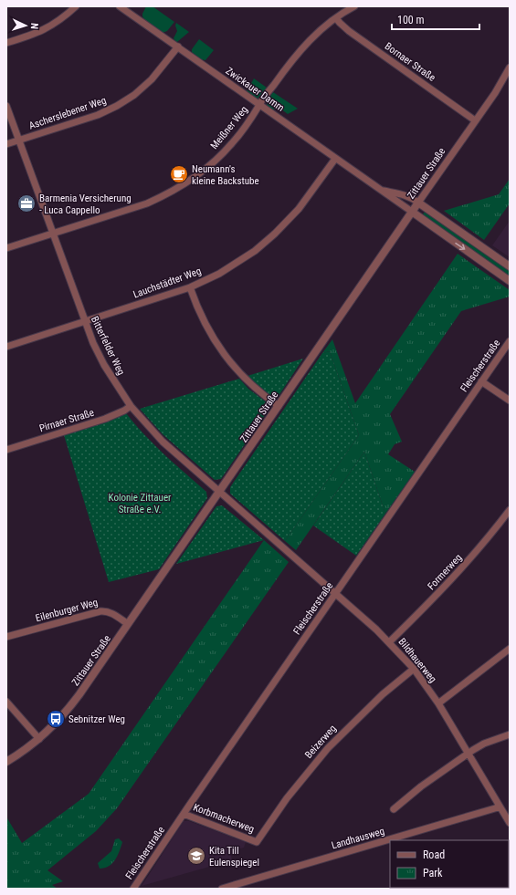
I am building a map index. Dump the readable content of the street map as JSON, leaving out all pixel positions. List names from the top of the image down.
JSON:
{
  "streets": {
    "street": [
      "Bornaer Straße",
      "Zwickauer Damm",
      "Ascherslebener Weg",
      "Meißner Weg",
      "Zittauer Straße",
      "Lauchstädter Weg",
      "Bitterfelder Weg",
      "Fleischerstraße",
      "Pirnaer Straße",
      "Formerweg",
      "Eilenburger Weg",
      "Bildhauerweg",
      "Beizerweg",
      "Korbmacherweg",
      "Landhausweg"
    ]
  },
  "crossings": [
    ["Bornaer Straße", "Meißner Weg"],
    ["Bornaer Straße", "Zittauer Straße"],
    ["Zwickauer Damm", "Ascherslebener Weg"],
    ["Zwickauer Damm", "Meißner Weg"],
    ["Zwickauer Damm", "Zittauer Straße"],
    ["Zwickauer Damm", "Lauchstädter Weg"],
    ["Ascherslebener Weg", "Bitterfelder Weg"],
    ["Meißner Weg", "Bitterfelder Weg"],
    ["Zittauer Straße", "Bitterfelder Weg"],
    ["Zittauer Straße", "Eilenburger Weg"],
    ["Lauchstädter Weg", "Bitterfelder Weg"],
    ["Bitterfelder Weg", "Pirnaer Straße"],
    ["Bitterfelder Weg", "Bildhauerweg"],
    ["Fleischerstraße", "Bildhauerweg"],
    ["Fleischerstraße", "Korbmacherweg"],
    ["Formerweg", "Bildhauerweg"],
    ["Bildhauerweg", "Beizerweg"],
    ["Bildhauerweg", "Landhausweg"],
    ["Beizerweg", "Korbmacherweg"]
  ],
  "parks": ["Kolonie Zittauer Straße e.V."],
  "places": {
    "cafe": ["Neumann's kleine Backstube"],
    "office": ["Barmenia Versicherung - Luca Cappello"],
    "bus stop": ["Sebnitzer Weg"],
    "school or university": ["Kita Till Eulenspiegel"]
  },
  "legend": ["Road", "Park"],
  "scale_bar": "100 m",
  "north": "right"
}
